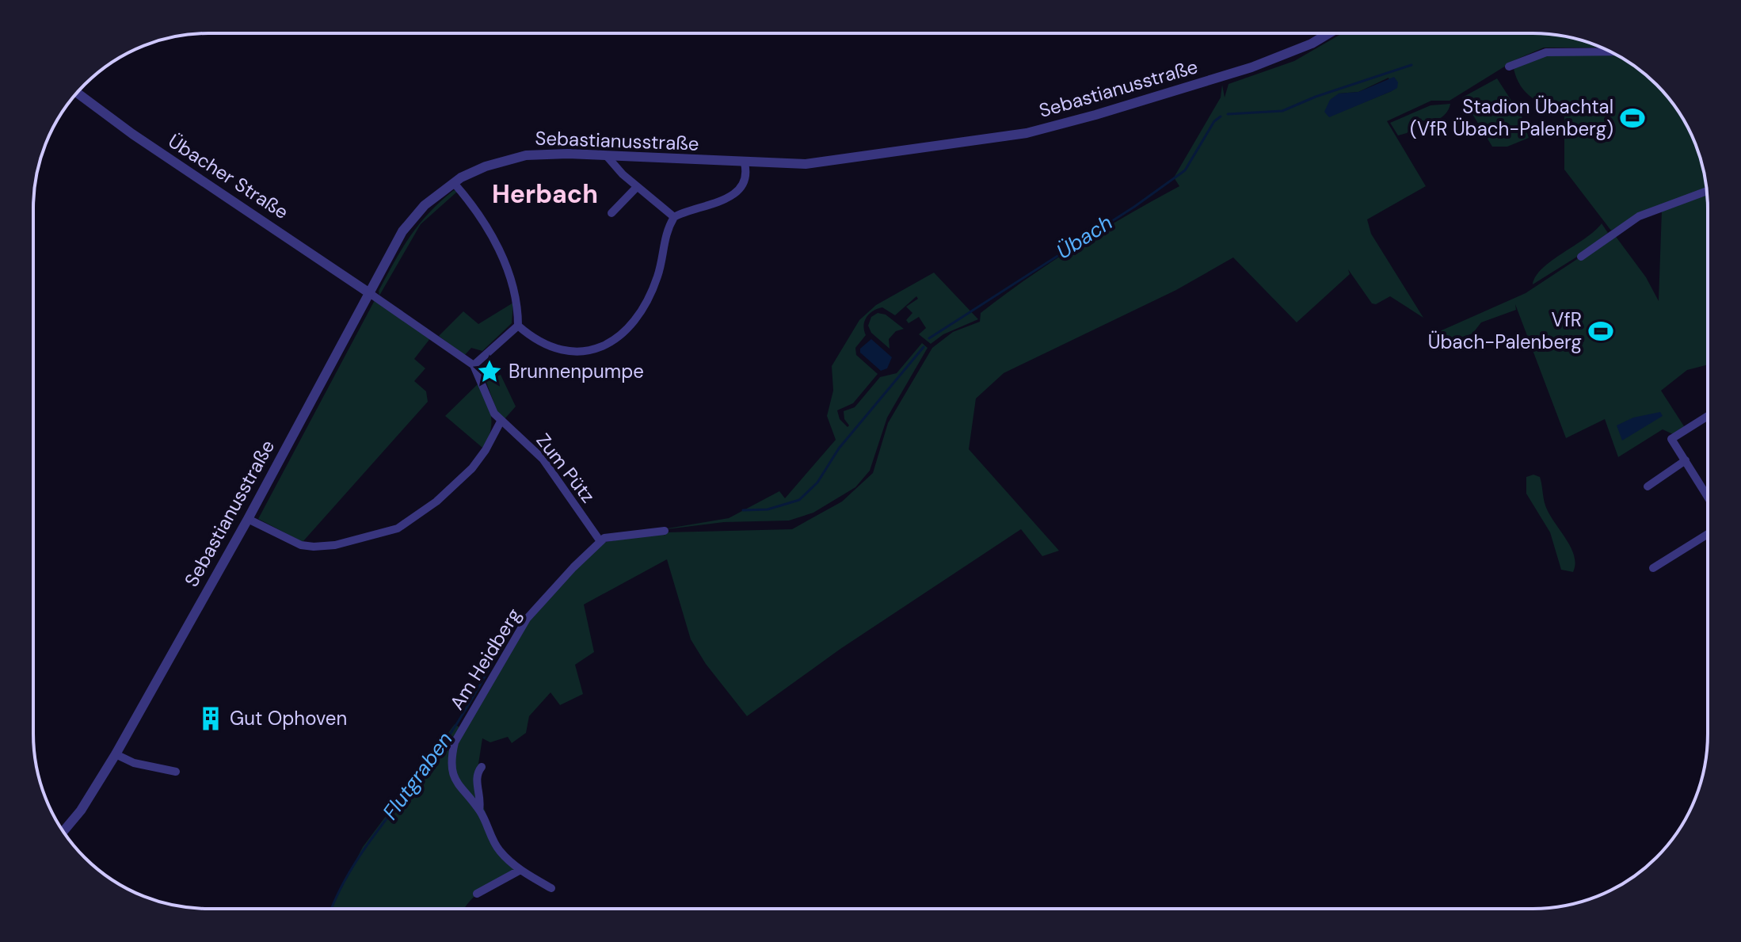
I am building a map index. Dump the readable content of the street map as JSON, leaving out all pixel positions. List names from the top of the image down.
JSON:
{
  "streets": {
    "street": [
      "Sebastianusstraße",
      "Übacher Straße",
      "Zum Pütz",
      "Am Heidberg"
    ]
  },
  "crossings": [
    ["Sebastianusstraße", "Übacher Straße"],
    ["Zum Pütz", "Am Heidberg"]
  ],
  "districts": ["Herbach"],
  "water": ["Übach", "Flutgraben"],
  "places": {
    "sports": ["Stadion Übachtal (VfR Übach-Palenberg)", "VfR Übach-Palenberg"],
    "place": ["Brunnenpumpe"],
    "building": ["Gut Ophoven"]
  }
}
